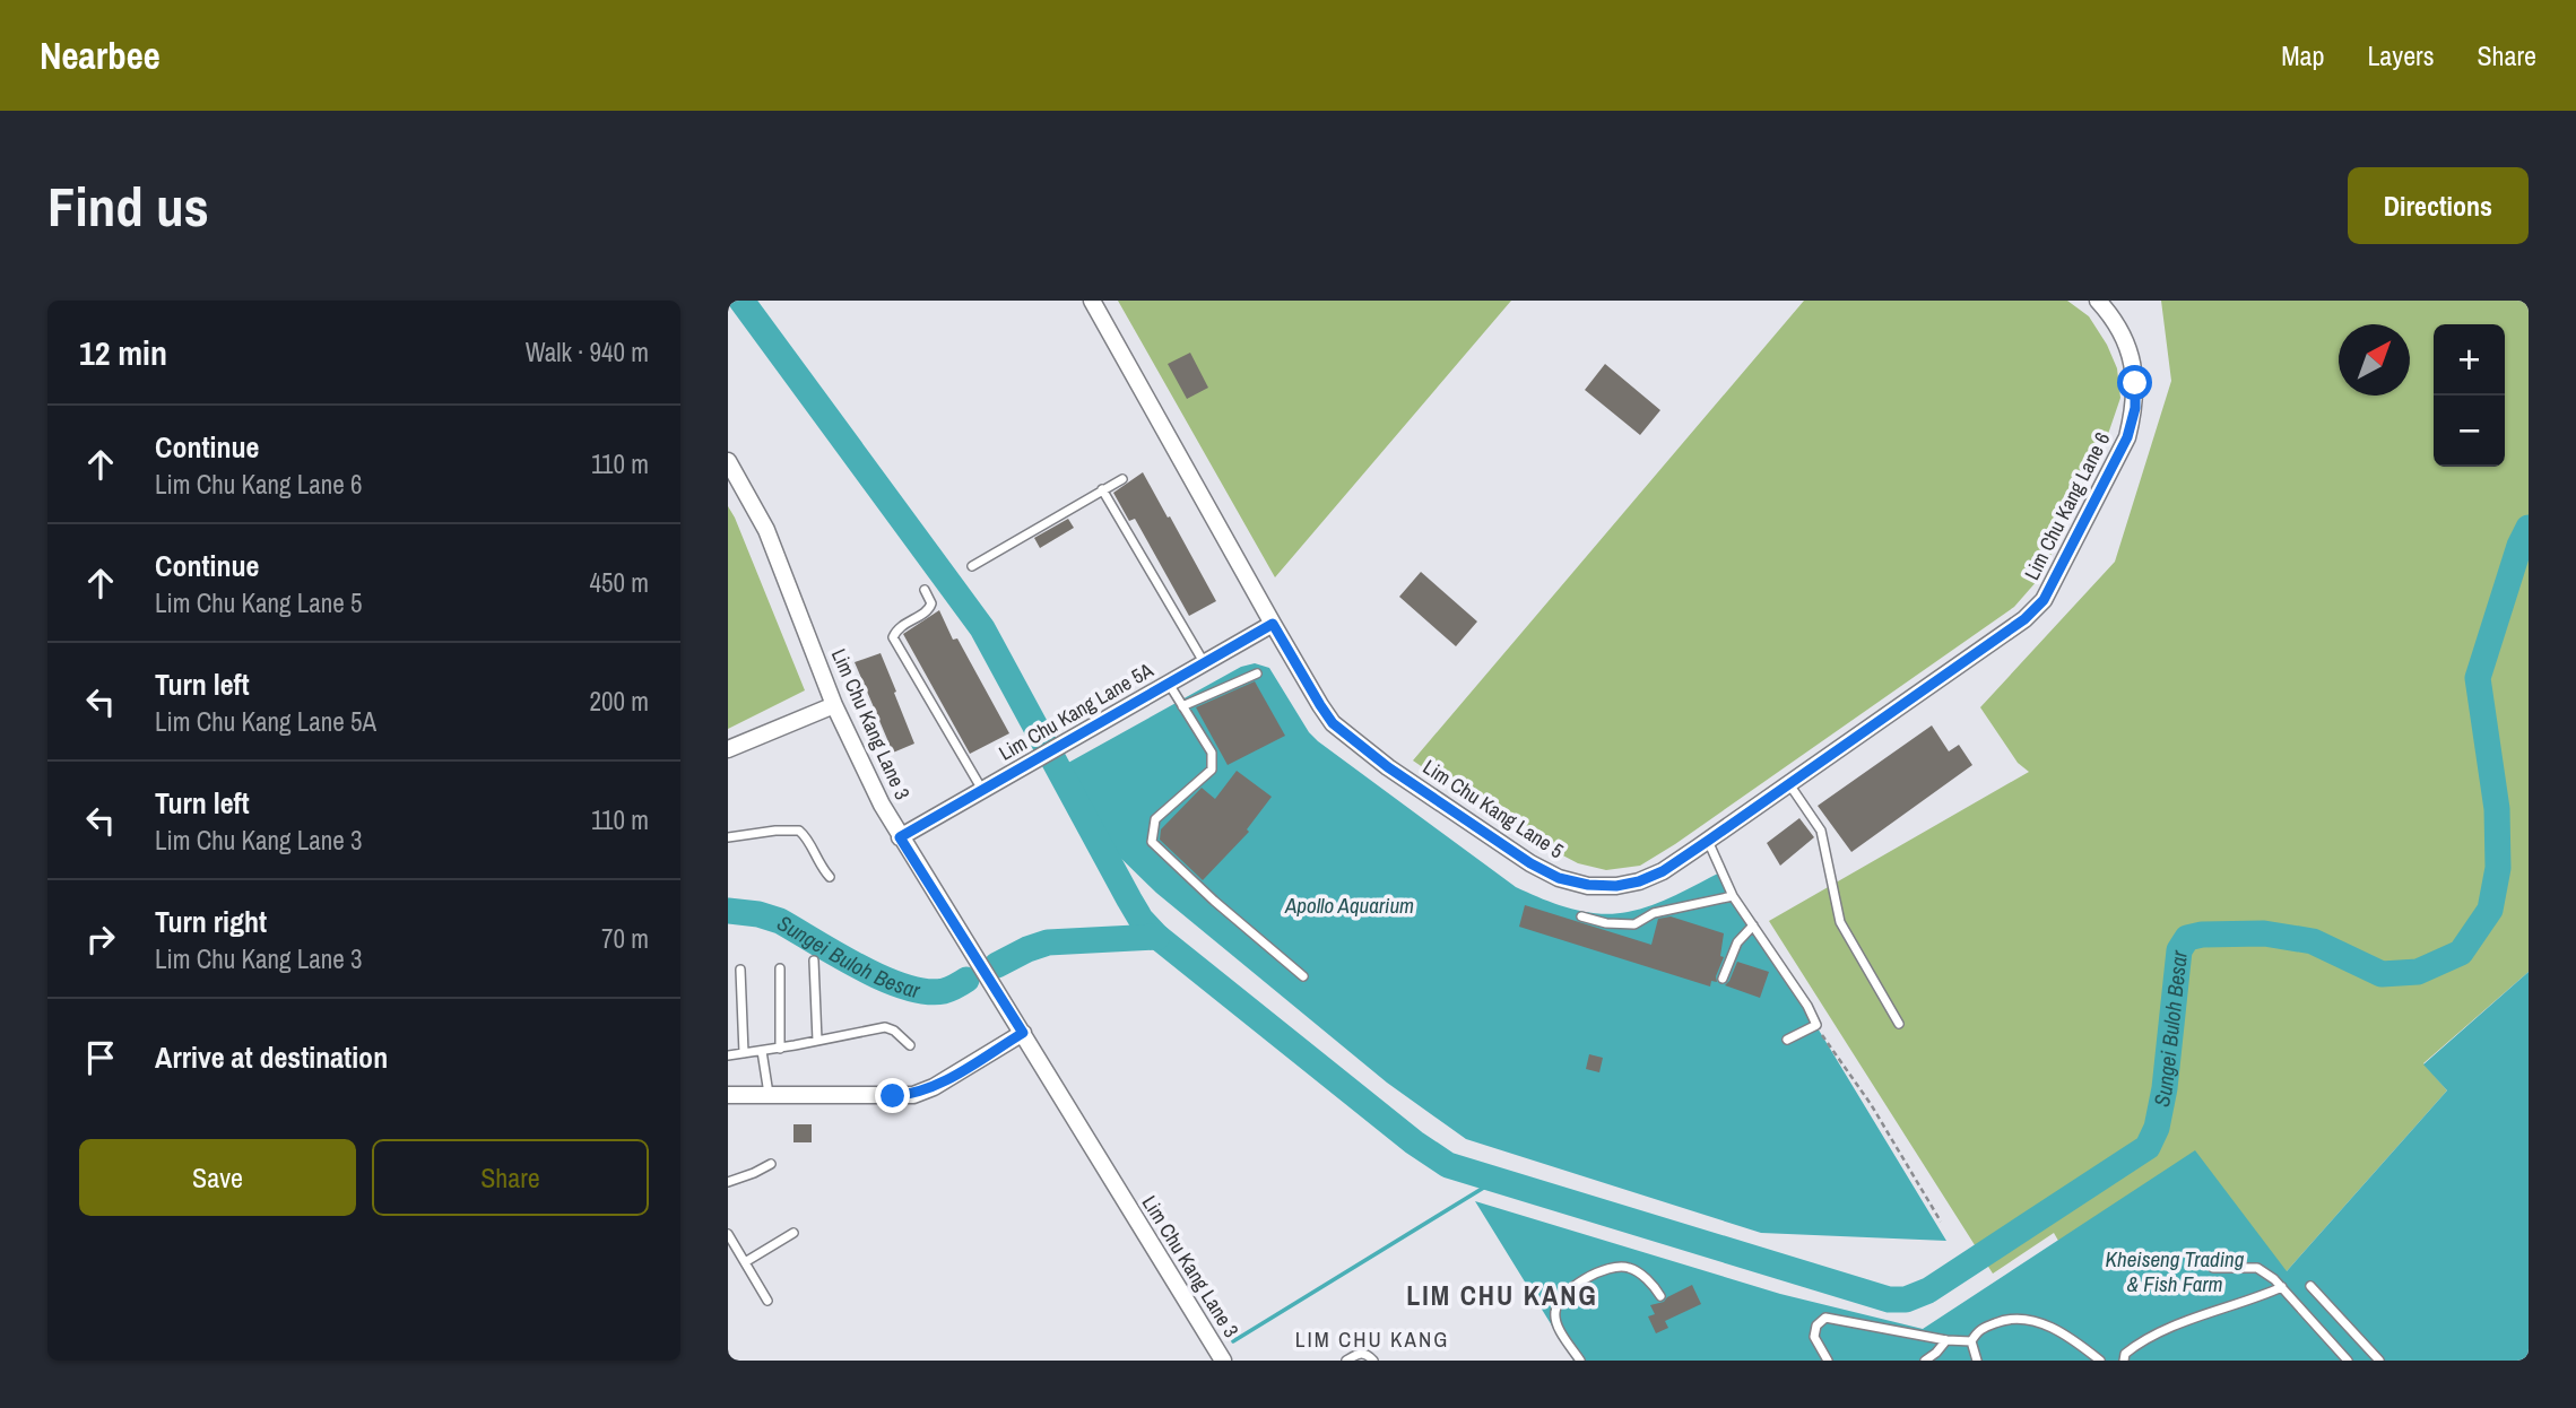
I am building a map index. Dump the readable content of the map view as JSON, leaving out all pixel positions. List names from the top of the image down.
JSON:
{
  "streets": {
    "street": [
      "Lim Chu Kang Lane 6",
      "Lim Chu Kang Lane 5A",
      "Lim Chu Kang Lane 3",
      "Lim Chu Kang Lane 5"
    ]
  },
  "crossings": [
    ["Lim Chu Kang Lane 6", "Lim Chu Kang Lane 5"],
    ["Lim Chu Kang Lane 5A", "Lim Chu Kang Lane 3"],
    ["Lim Chu Kang Lane 5A", "Lim Chu Kang Lane 5"]
  ],
  "districts": ["LIM CHU KANG", "LIM CHU KANG"],
  "water": ["Apollo Aquarium", "Sungei Buloh Besar", "Kheiseng Trading & Fish Farm"],
  "north": "top right",
  "page": {
    "header": "Nearbee",
    "nav": ["Map", "Layers", "Share"],
    "buttons": [
      "Directions",
      ["Save", "Share"]
    ],
    "title": "Find us",
    "heading": ["12 min", "Walk · 940 m"],
    "map_buttons": ["+", "−"],
    "list": [
      ["Continue", "Lim Chu Kang Lane 6", "110 m"],
      ["Continue", "Lim Chu Kang Lane 5", "450 m"],
      ["Turn left", "Lim Chu Kang Lane 5A", "200 m"],
      ["Turn left", "Lim Chu Kang Lane 3", "110 m"],
      ["Turn right", "Lim Chu Kang Lane 3", "70 m"],
      "Arrive at destination"
    ]
  }
}
